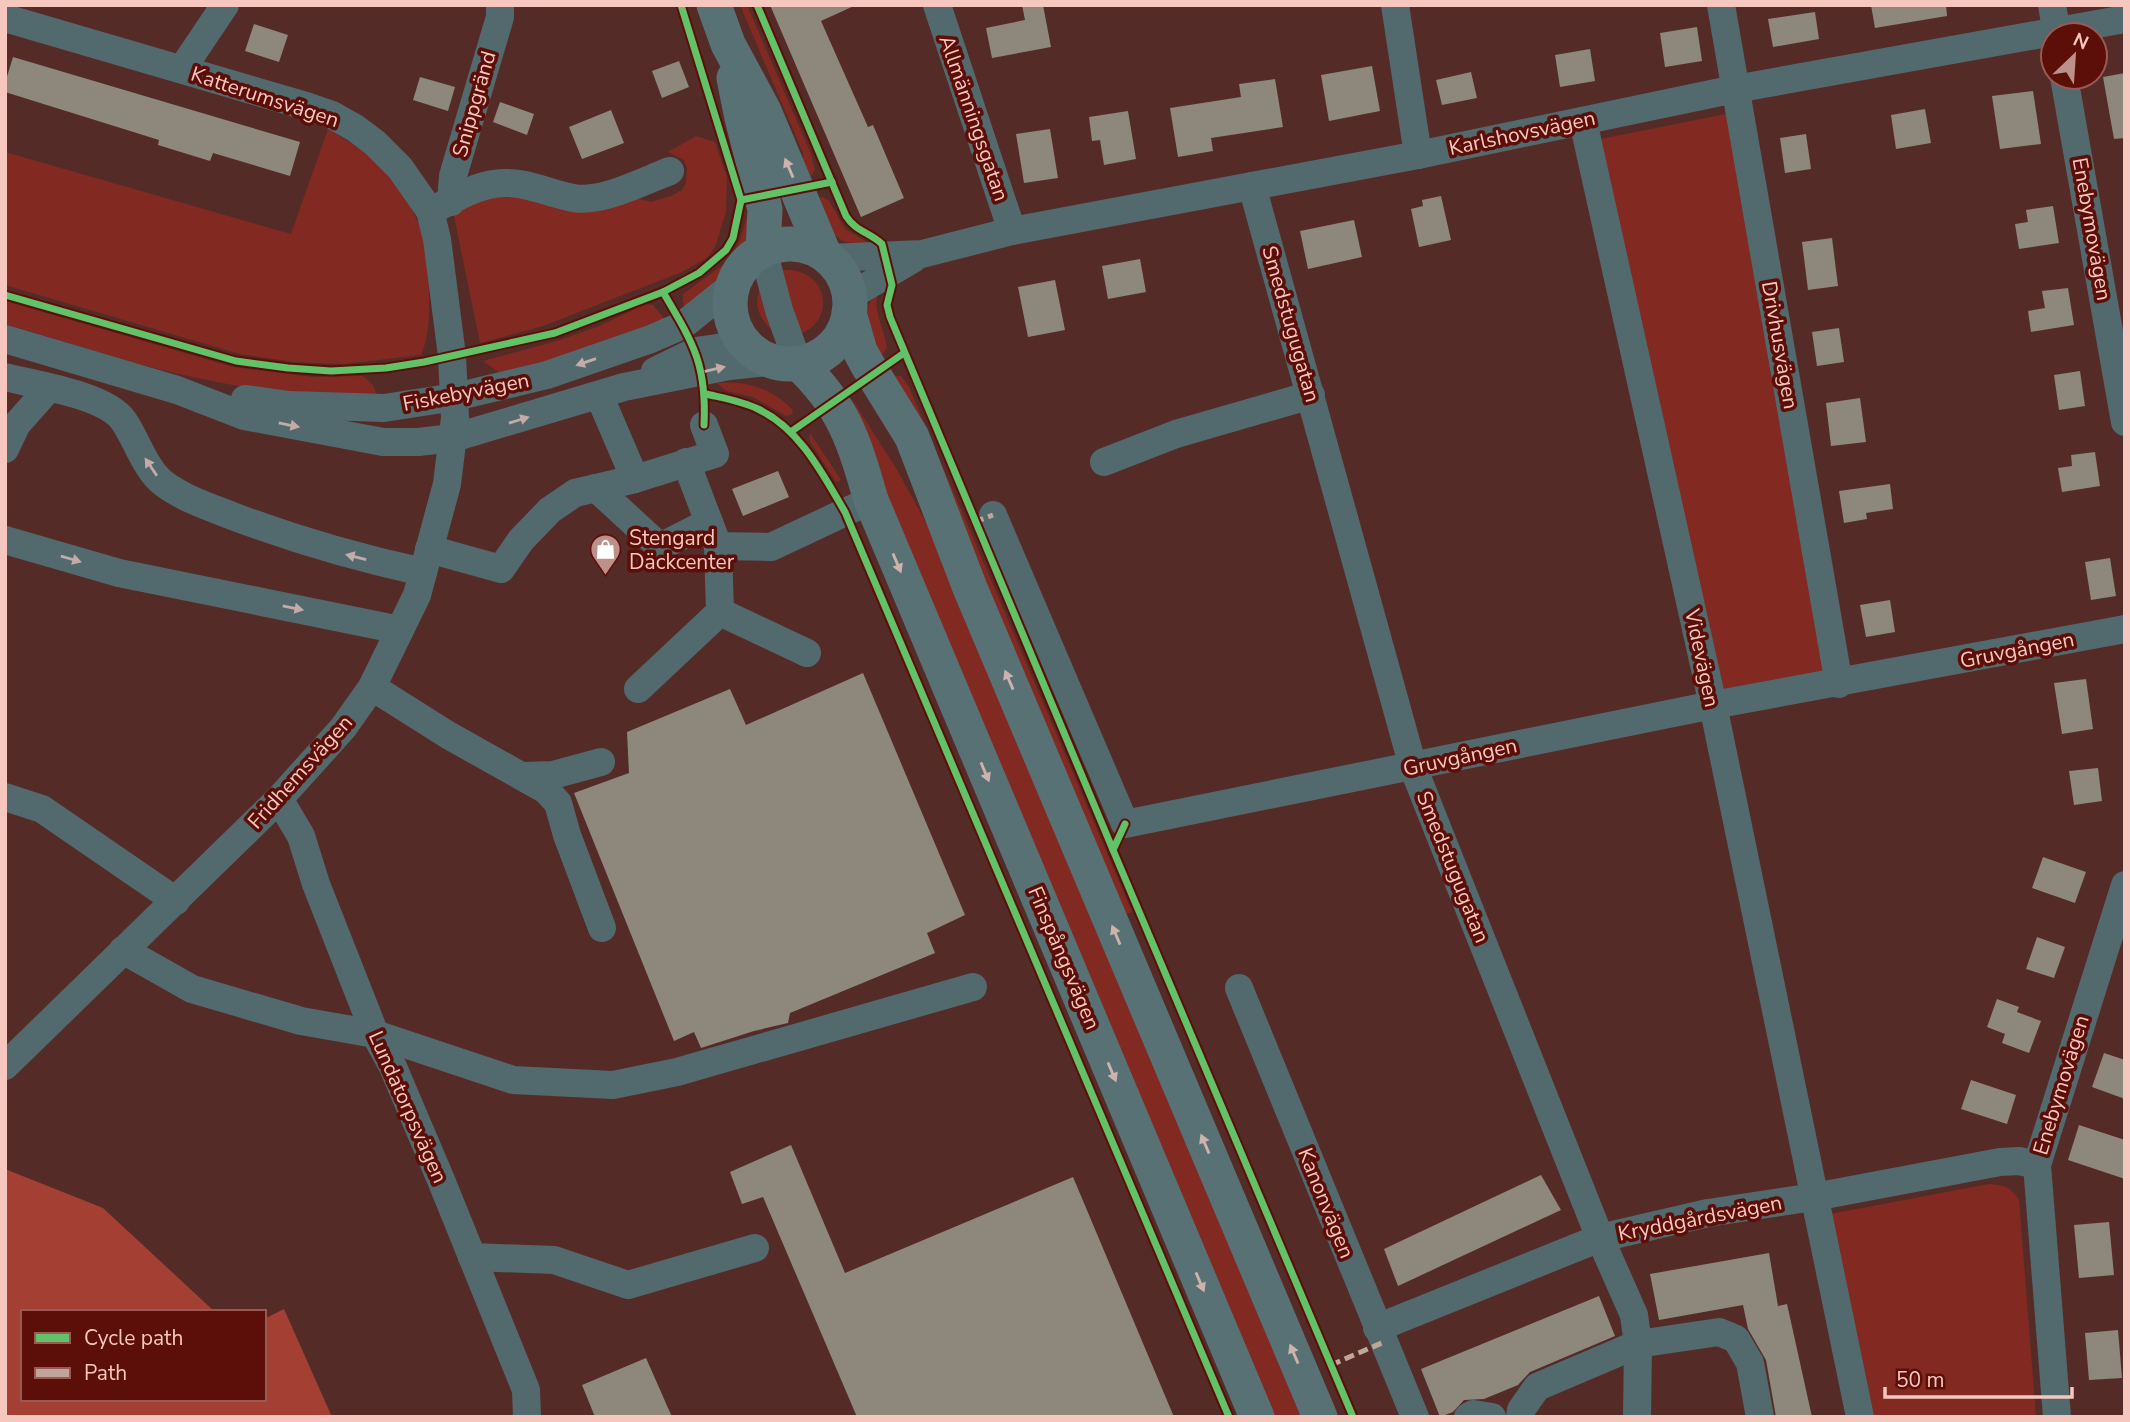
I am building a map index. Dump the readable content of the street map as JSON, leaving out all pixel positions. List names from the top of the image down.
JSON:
{
  "streets": {
    "main road": ["Finspångsvägen"],
    "street": [
      "Katterumsvägen",
      "Snippgränd",
      "Allmänningsgatan",
      "Karlshovsvägen",
      "Enebymovägen",
      "Smedstugugatan",
      "Drivhusvägen",
      "Fiskebyvägen",
      "Gruvgången",
      "Videvägen",
      "Fridhemsvägen",
      "Lundatorpsvägen",
      "Kanonvägen",
      "Kryddgårdsvägen"
    ]
  },
  "crossings": [
    ["Katterumsvägen", "Snippgränd"],
    ["Katterumsvägen", "Fiskebyvägen"],
    ["Katterumsvägen", "Fridhemsvägen"],
    ["Allmänningsgatan", "Karlshovsvägen"],
    ["Karlshovsvägen", "Smedstugugatan"],
    ["Karlshovsvägen", "Drivhusvägen"],
    ["Karlshovsvägen", "Videvägen"],
    ["Enebymovägen", "Kryddgårdsvägen"],
    ["Smedstugugatan", "Gruvgången"],
    ["Smedstugugatan", "Kryddgårdsvägen"],
    ["Drivhusvägen", "Gruvgången"],
    ["Fiskebyvägen", "Fridhemsvägen"],
    ["Fiskebyvägen", "Finspångsvägen"],
    ["Gruvgången", "Videvägen"],
    ["Videvägen", "Kryddgårdsvägen"],
    ["Fridhemsvägen", "Lundatorpsvägen"],
    ["Kanonvägen", "Kryddgårdsvägen"]
  ],
  "places": {
    "shop": ["Stengard Däckcenter"]
  },
  "legend": ["Cycle path", "Path"],
  "scale_bar": "50 m",
  "north": "top right"
}
